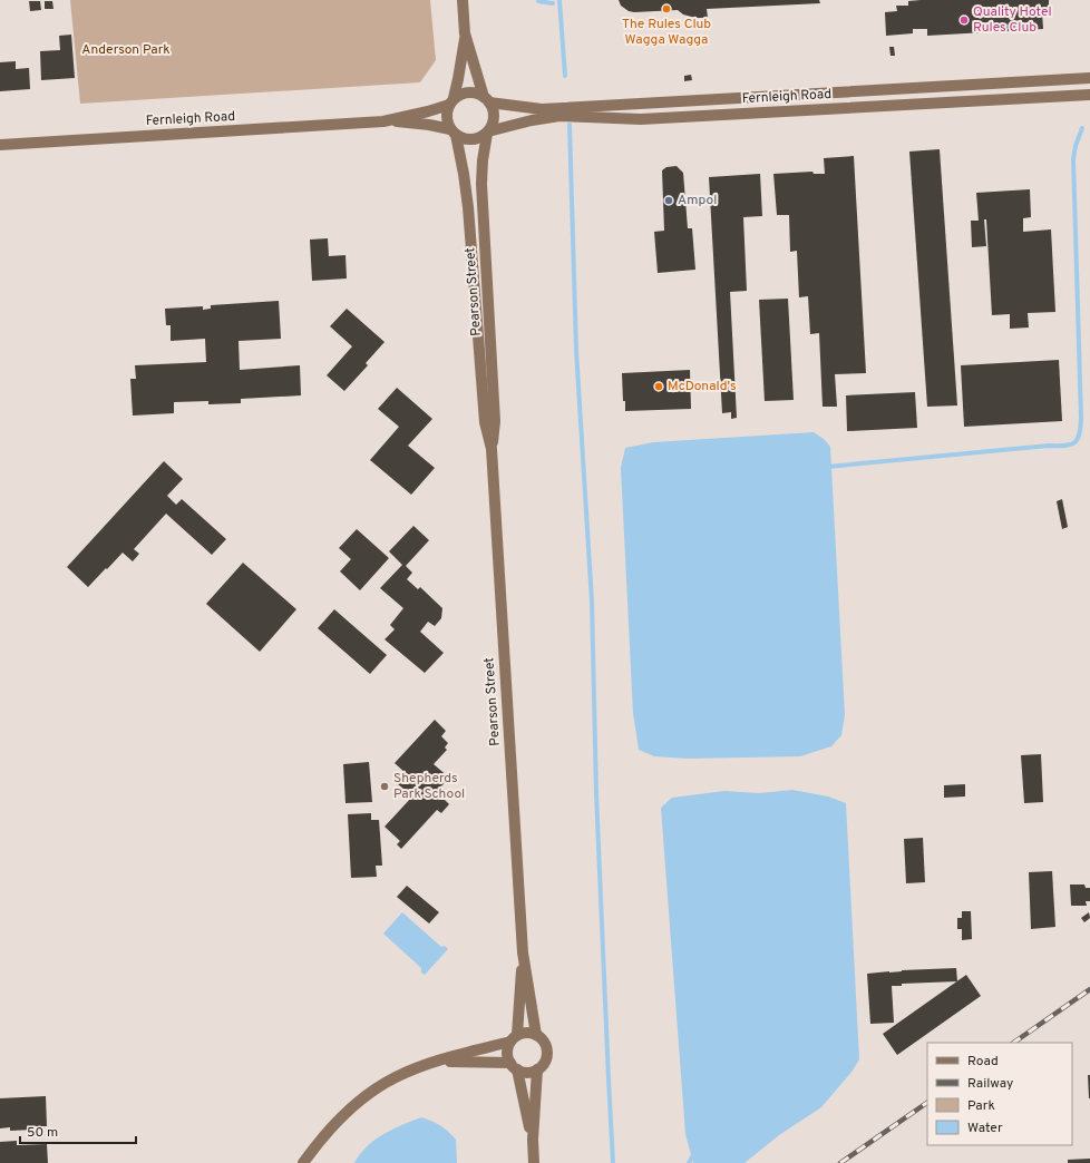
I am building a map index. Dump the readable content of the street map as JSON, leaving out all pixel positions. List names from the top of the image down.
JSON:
{
  "streets": {
    "street": ["Fernleigh Road", "Pearson Street"]
  },
  "crossings": [
    ["Fernleigh Road", "Pearson Street"]
  ],
  "parks": ["Anderson Park"],
  "places": [
    "The Rules Club Wagga Wagga",
    "Quality Hotel Rules Club",
    "Ampol",
    "McDonald's",
    "Shepherds Park School"
  ],
  "legend": [
    "Road",
    "Railway",
    "Park",
    "Water"
  ],
  "scale_bar": "50 m"
}
